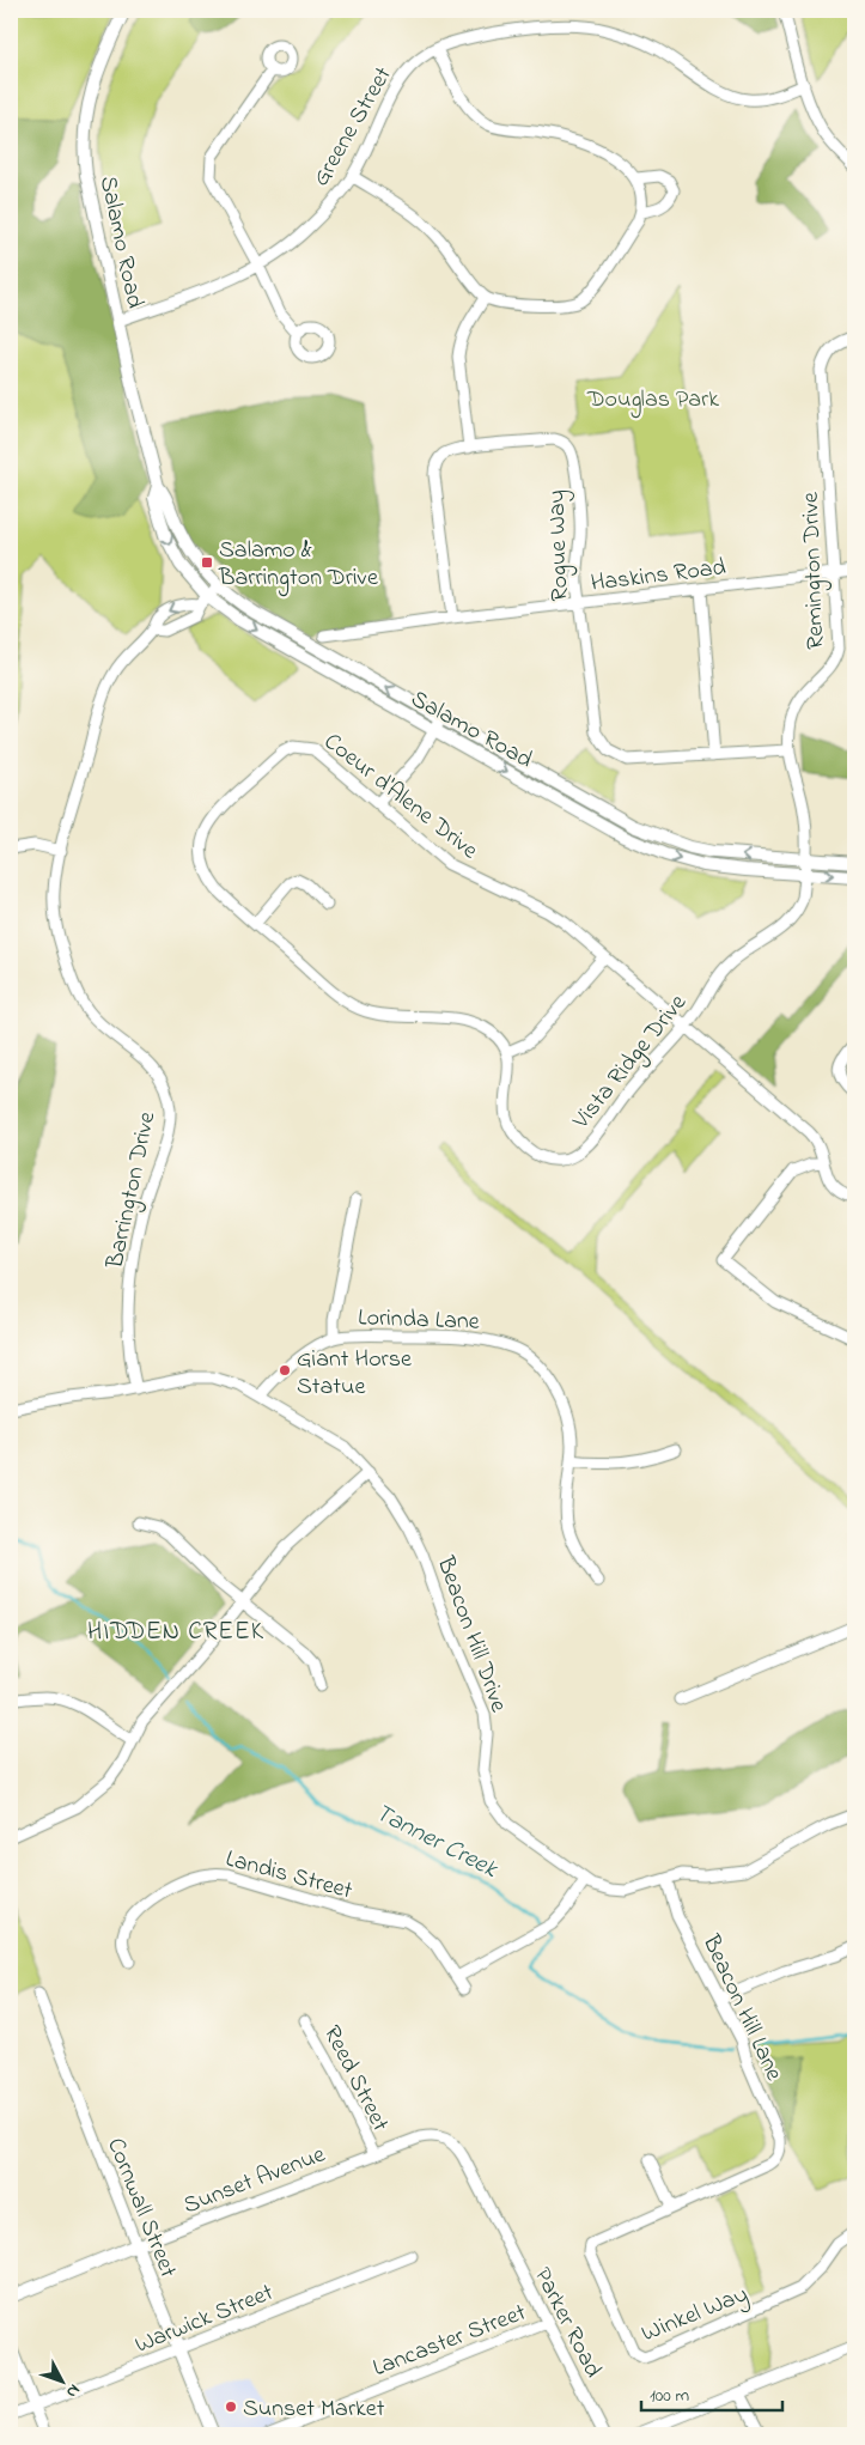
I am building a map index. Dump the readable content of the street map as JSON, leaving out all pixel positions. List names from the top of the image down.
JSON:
{
  "streets": {
    "main road": ["Salamo Road", "Sunset Avenue", "Cornwall Street"],
    "street": [
      "Greene Street",
      "Rogue Way",
      "Remington Drive",
      "Haskins Road",
      "Coeur d'Alene Drive",
      "Vista Ridge Drive",
      "Barrington Drive",
      "Lorinda Lane",
      "Beacon Hill Drive",
      "Landis Street",
      "Beacon Hill Lane",
      "Reed Street",
      "Winkel Way",
      "Warwick Street",
      "Parker Road",
      "Lancaster Street"
    ]
  },
  "crossings": [
    ["Greene Street", "Salamo Road"],
    ["Salamo Road", "Remington Drive"],
    ["Salamo Road", "Vista Ridge Drive"],
    ["Salamo Road", "Barrington Drive"],
    ["Rogue Way", "Remington Drive"],
    ["Rogue Way", "Haskins Road"],
    ["Remington Drive", "Haskins Road"],
    ["Remington Drive", "Vista Ridge Drive"],
    ["Coeur d'Alene Drive", "Vista Ridge Drive"],
    ["Barrington Drive", "Beacon Hill Drive"],
    ["Lorinda Lane", "Beacon Hill Drive"],
    ["Beacon Hill Drive", "Beacon Hill Lane"],
    ["Beacon Hill Lane", "Winkel Way"],
    ["Reed Street", "Sunset Avenue"],
    ["Sunset Avenue", "Cornwall Street"],
    ["Sunset Avenue", "Parker Road"],
    ["Cornwall Street", "Warwick Street"],
    ["Parker Road", "Lancaster Street"]
  ],
  "districts": ["HIDDEN CREEK"],
  "water": ["Tanner Creek"],
  "parks": ["Douglas Park"],
  "places": {
    "transit": ["Salamo & Barrington Drive"],
    "other": ["Giant Horse Statue", "Sunset Market"]
  },
  "scale_bar": "100 m",
  "north": "bottom right"
}
